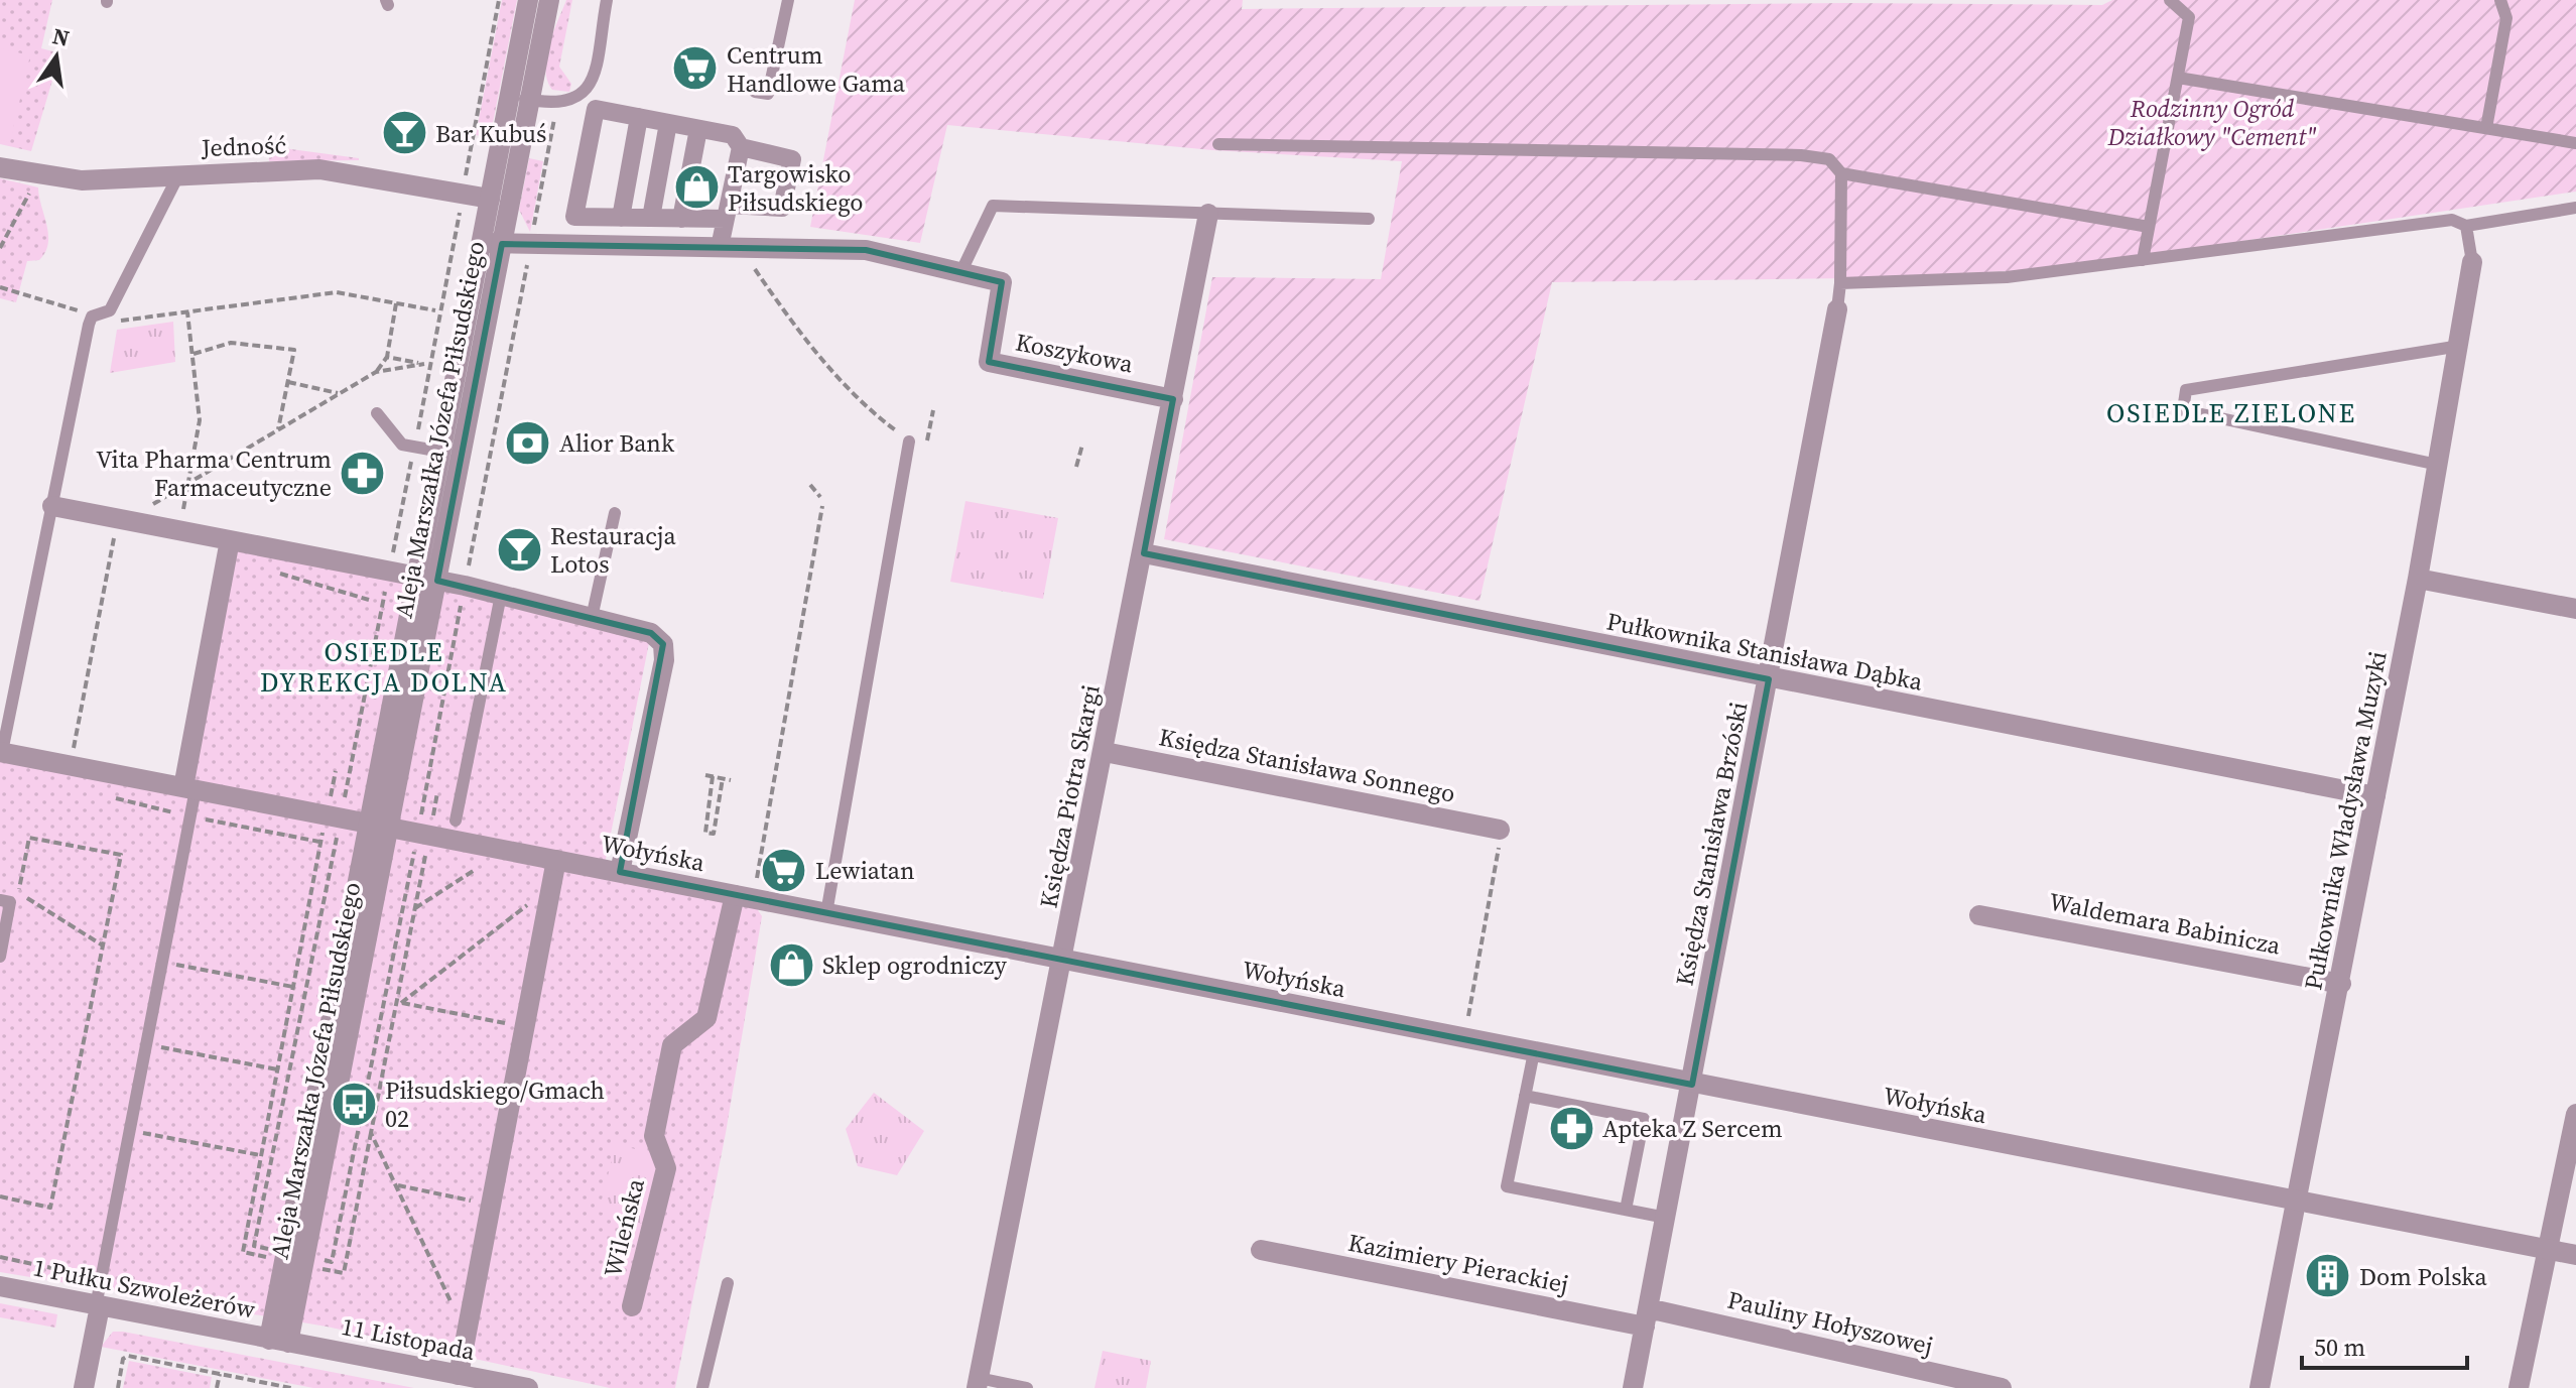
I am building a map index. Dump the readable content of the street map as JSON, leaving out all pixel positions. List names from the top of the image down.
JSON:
{
  "streets": {
    "street": [
      "Jedność",
      "Koszykowa",
      "Aleja Marszałka Józefa Piłsudskiego",
      "Pułkownika Stanisława Dąbka",
      "Księdza Stanisława Sonnego",
      "Księdza Piotra Skargi",
      "Pułkownika Władysława Muzyki",
      "Księdza Stanisława Brzóski",
      "Wołyńska",
      "Waldemara Babinicza",
      "Wileńska",
      "Kazimiery Pierackiej",
      "1 Pułku Szwoleżerów",
      "Pauliny Hołyszowej",
      "11 Listopada"
    ]
  },
  "crossings": [
    ["Jedność", "Aleja Marszałka Józefa Piłsudskiego"],
    ["Koszykowa", "Aleja Marszałka Józefa Piłsudskiego"],
    ["Koszykowa", "Księdza Piotra Skargi"],
    ["Aleja Marszałka Józefa Piłsudskiego", "Wołyńska"],
    ["Aleja Marszałka Józefa Piłsudskiego", "1 Pułku Szwoleżerów"],
    ["Aleja Marszałka Józefa Piłsudskiego", "11 Listopada"],
    ["Pułkownika Stanisława Dąbka", "Księdza Piotra Skargi"],
    ["Pułkownika Stanisława Dąbka", "Pułkownika Władysława Muzyki"],
    ["Pułkownika Stanisława Dąbka", "Księdza Stanisława Brzóski"],
    ["Księdza Stanisława Sonnego", "Księdza Piotra Skargi"],
    ["Księdza Piotra Skargi", "Wołyńska"],
    ["Pułkownika Władysława Muzyki", "Wołyńska"],
    ["Pułkownika Władysława Muzyki", "Waldemara Babinicza"],
    ["Księdza Stanisława Brzóski", "Wołyńska"],
    ["Księdza Stanisława Brzóski", "Kazimiery Pierackiej"],
    ["Księdza Stanisława Brzóski", "Pauliny Hołyszowej"],
    ["Wołyńska", "Wileńska"],
    ["Kazimiery Pierackiej", "Pauliny Hołyszowej"],
    ["1 Pułku Szwoleżerów", "11 Listopada"]
  ],
  "districts": ["OSIEDLE ZIELONE", "OSIEDLE DYREKCJA DOLNA"],
  "parks": ["Rodzinny Ogród Działkowy \"Cement\""],
  "places": {
    "supermarket": ["Centrum Handlowe Gama", "Lewiatan"],
    "bar": ["Bar Kubuś", "Restauracja Lotos"],
    "shop": ["Targowisko Piłsudskiego", "Sklep ogrodniczy"],
    "bank": ["Alior Bank"],
    "pharmacy": ["Vita Pharma Centrum Farmaceutyczne", "Apteka Z Sercem"],
    "bus stop": ["Piłsudskiego/Gmach 02"],
    "building": ["Dom Polska"]
  },
  "scale_bar": "50 m",
  "north": "top"
}
